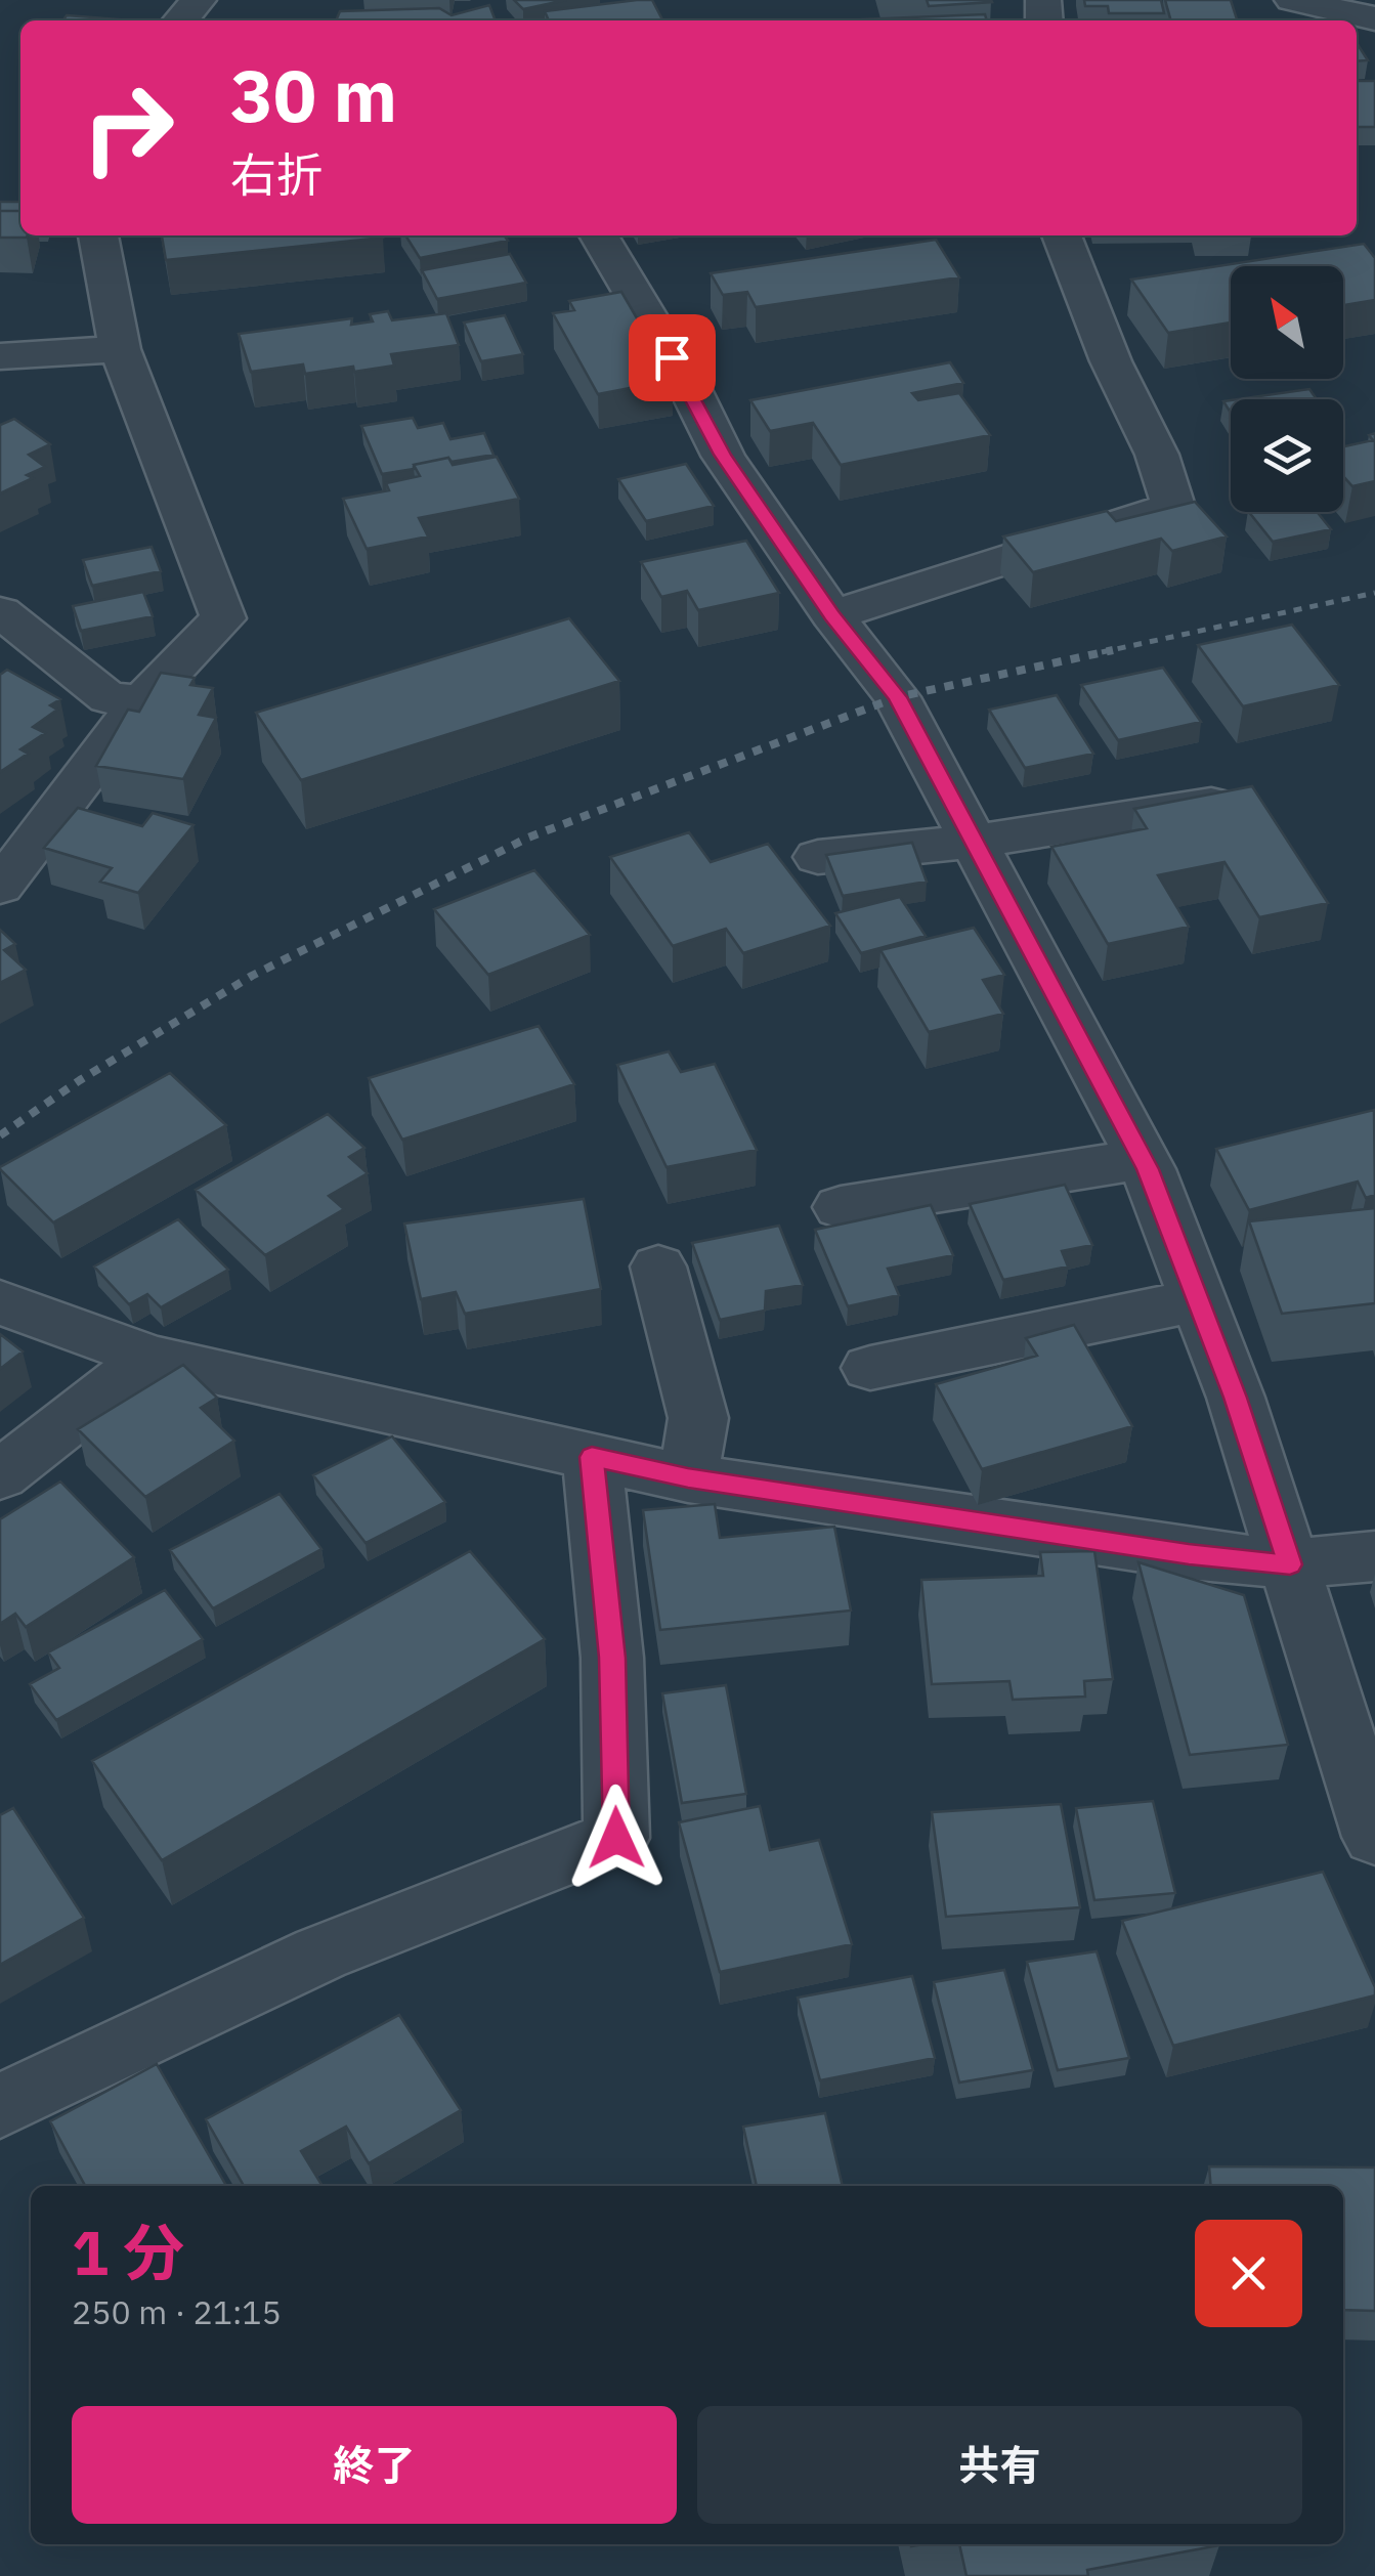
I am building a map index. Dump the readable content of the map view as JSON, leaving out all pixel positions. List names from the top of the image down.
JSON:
{
  "north": "top left",
  "page": {
    "turn": ["30 m", "右折"],
    "heading": ["1 分", "250 m · 21:15"],
    "buttons": ["終了", "共有"]
  }
}
